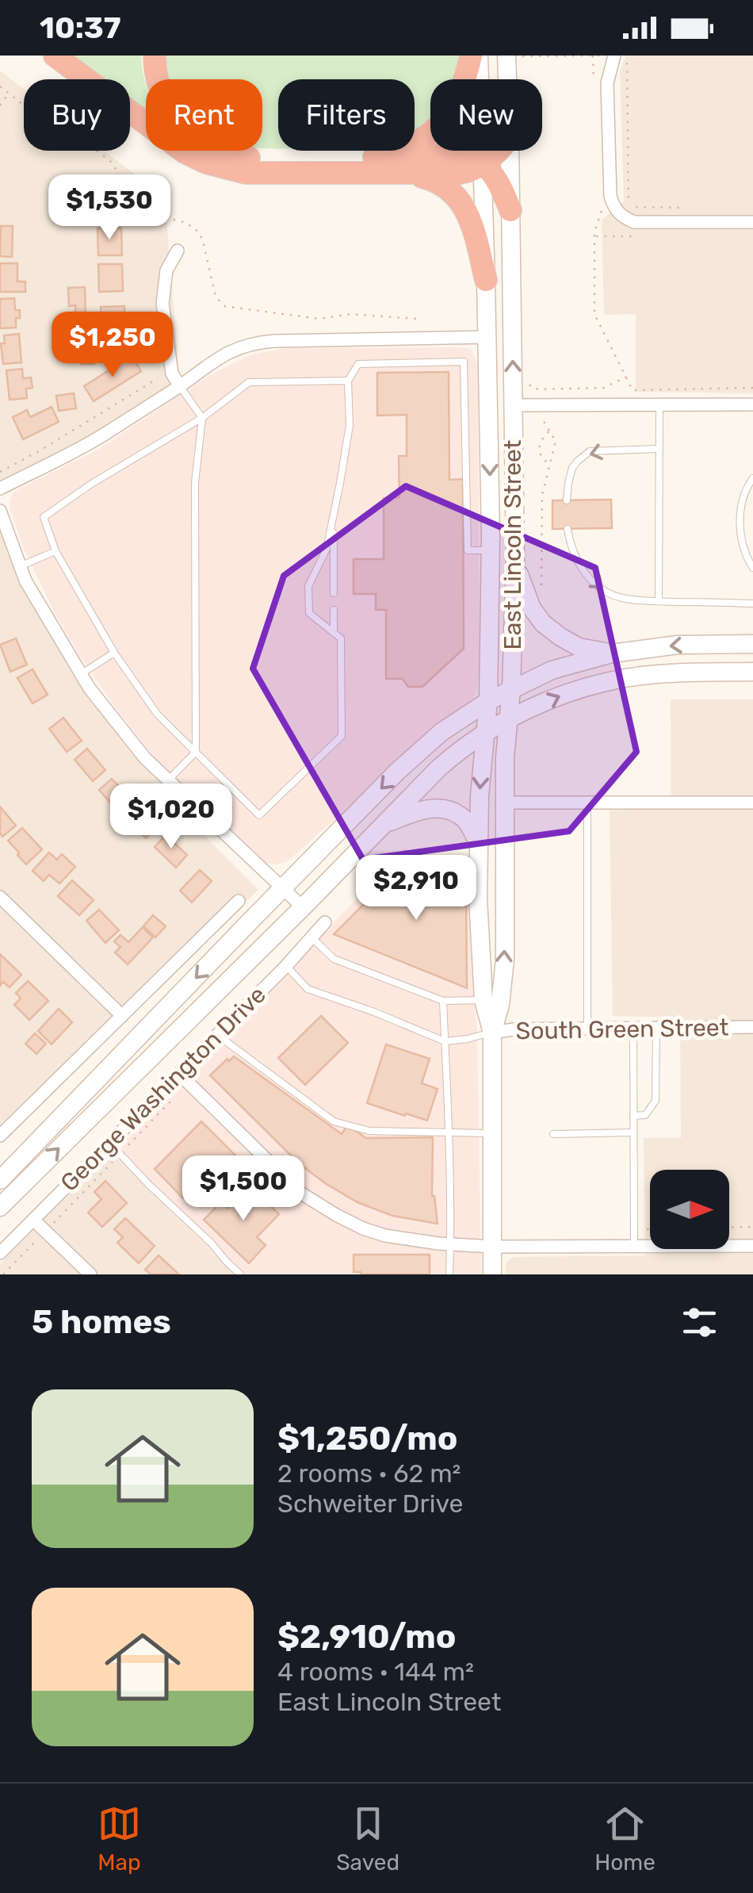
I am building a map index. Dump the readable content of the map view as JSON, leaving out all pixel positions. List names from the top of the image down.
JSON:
{
  "streets": {
    "street": ["East Lincoln Street", "South Green Street", "George Washington Drive"]
  },
  "crossings": [
    ["East Lincoln Street", "South Green Street"]
  ],
  "north": "right",
  "page": {
    "status": "10:37",
    "chip": [
      "Buy",
      "Rent",
      "Filters",
      "New"
    ],
    "price": [
      "$1,530",
      "$1,250",
      "$1,020",
      "$2,910",
      "$1,500"
    ],
    "heading": "5 homes",
    "list": [
      {
        "name": "$1,250/mo",
        "note": "2 rooms · 62 m² · Schweiter Drive"
      },
      {
        "name": "$2,910/mo",
        "note": "4 rooms · 144 m² · East Lincoln Street"
      }
    ],
    "tabs": ["Map", "Saved", "Home"]
  }
}
